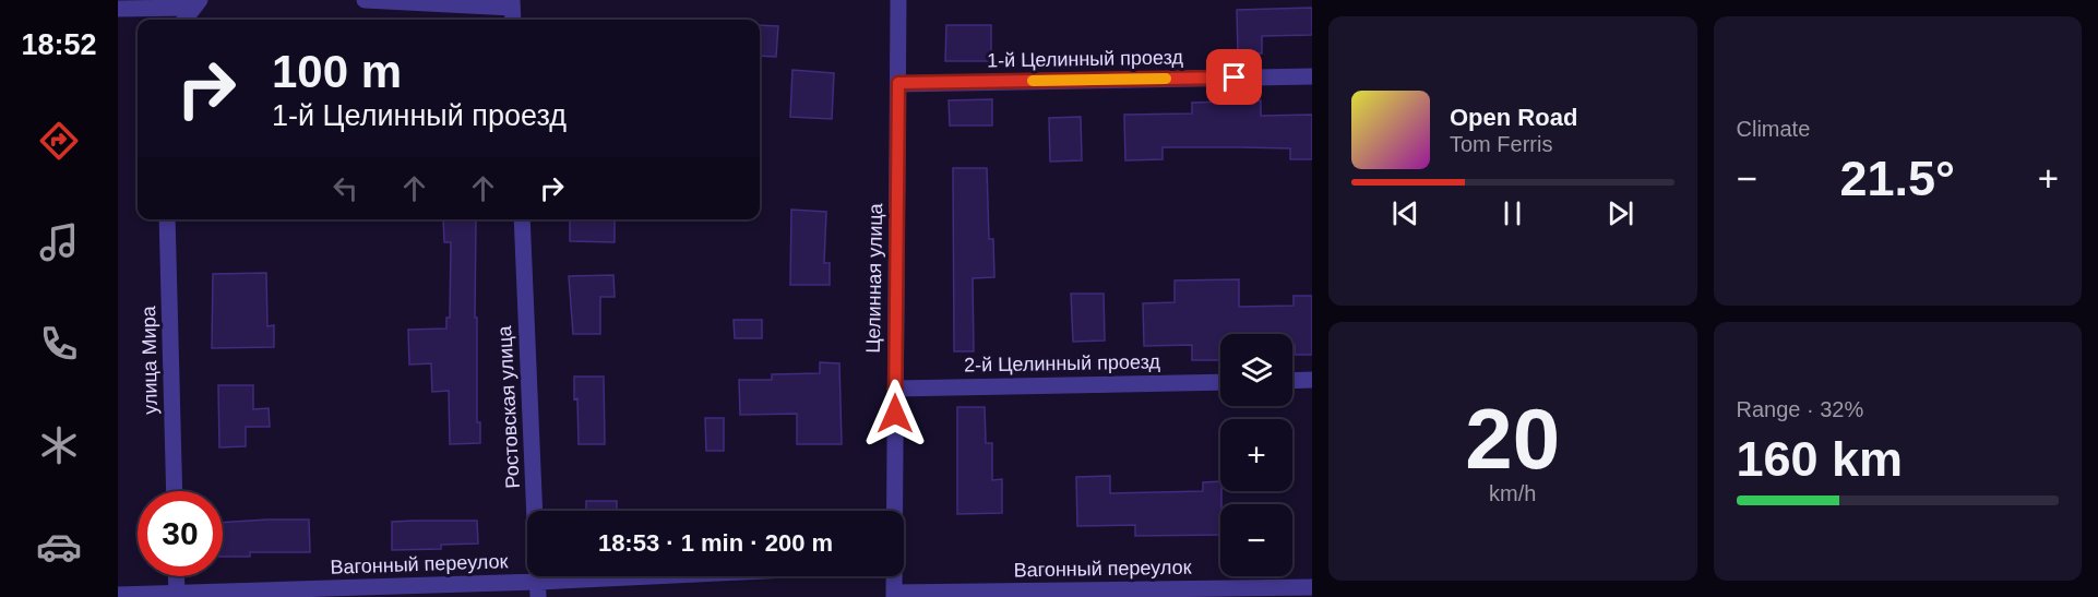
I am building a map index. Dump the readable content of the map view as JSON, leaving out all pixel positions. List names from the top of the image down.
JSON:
{
  "streets": {
    "street": [
      "1-й Целинный проезд",
      "Целинная улица",
      "улица Мира",
      "2-й Целинный проезд",
      "Ростовская улица",
      "Вагонный переулок"
    ]
  },
  "crossings": [
    ["1-й Целинный проезд", "Целинная улица"],
    ["Целинная улица", "2-й Целинный проезд"],
    ["Целинная улица", "Вагонный переулок"],
    ["Ростовская улица", "Вагонный переулок"]
  ],
  "page": {
    "tabs": "18:52",
    "tile": [
      "Climate",
      ["20", "km/h"],
      ["Range · 32%", "160 km"]
    ],
    "turn": ["100 m", "1-й Целинный проезд"],
    "song": ["Open Road", "Tom Ferris"],
    "heat": ["−", "21.5°", "+"],
    "map_buttons": ["+", "−"],
    "limit": "30",
    "trip": "18:53 · 1 min · 200 m"
  }
}
